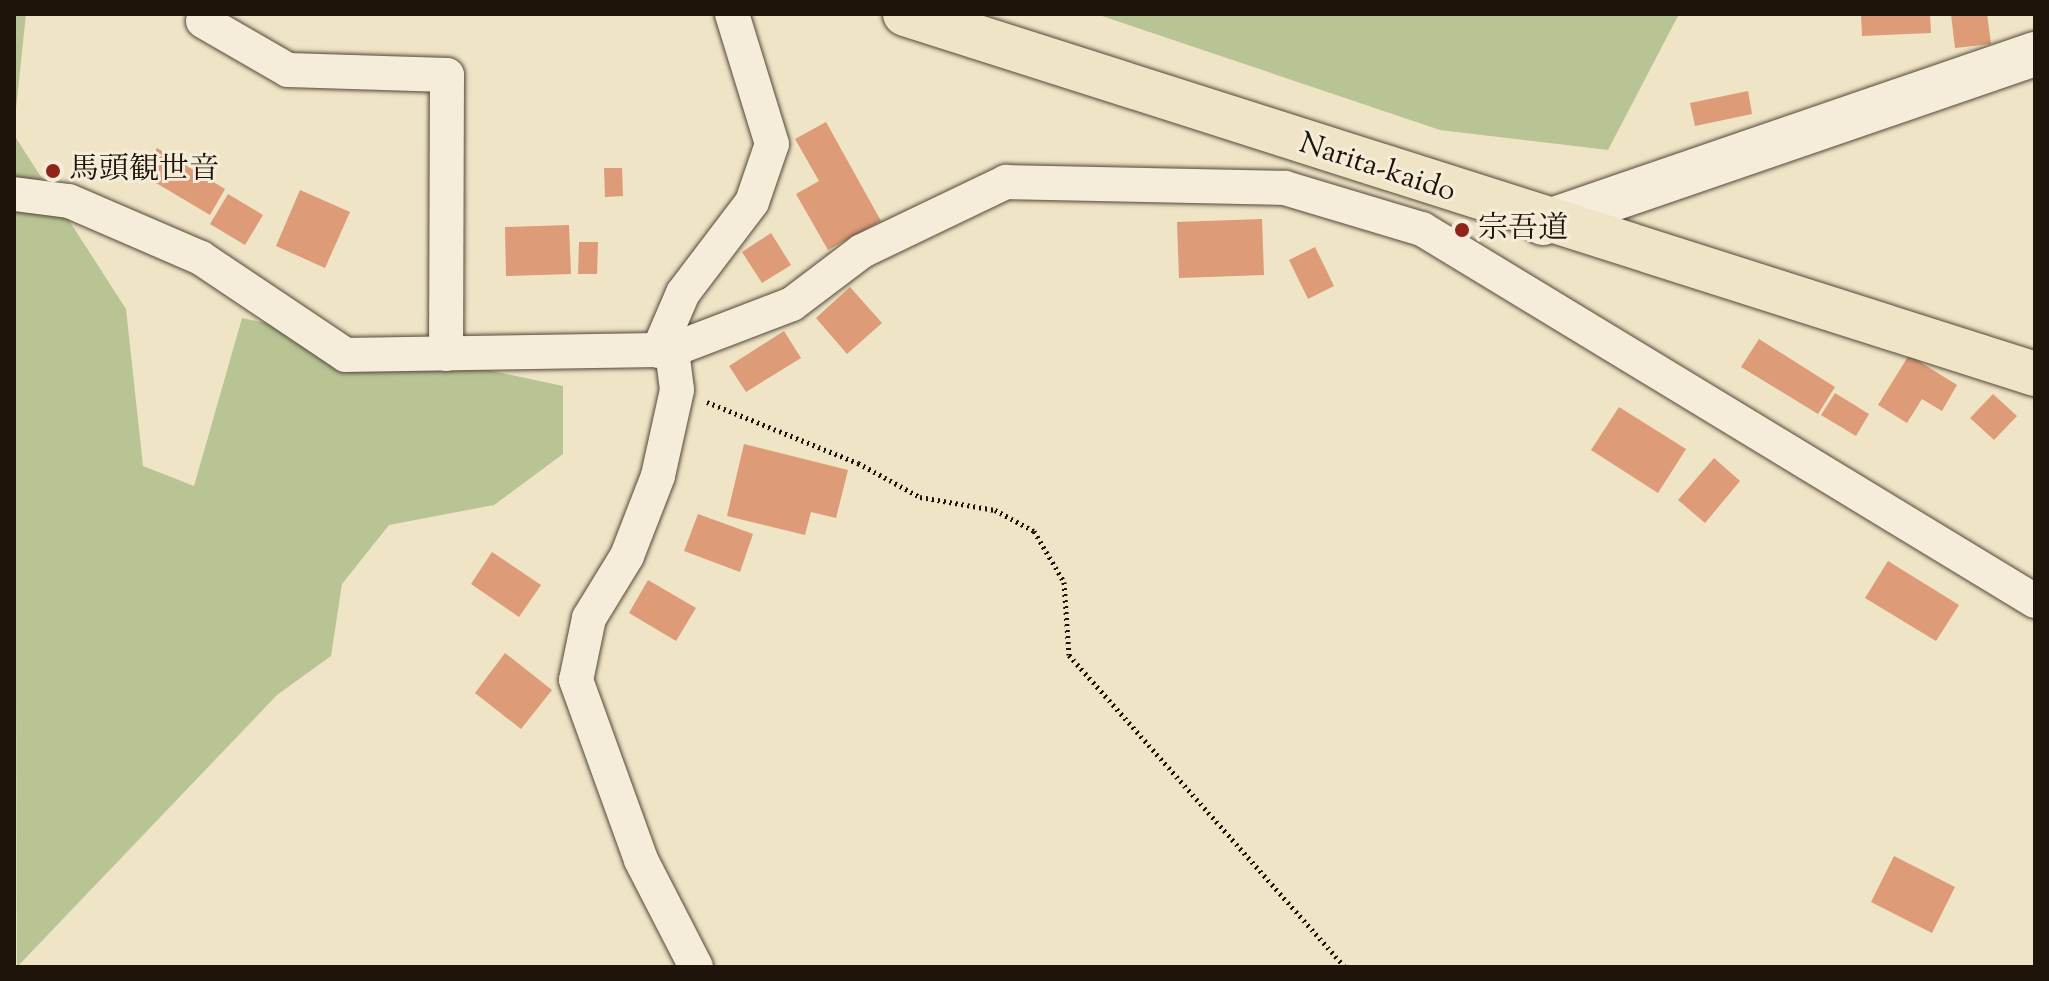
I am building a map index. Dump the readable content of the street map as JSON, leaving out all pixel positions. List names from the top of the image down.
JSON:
{
  "streets": {
    "highway": ["Narita-kaido"]
  },
  "places": ["馬頭観世音", "宗吾道"]
}
